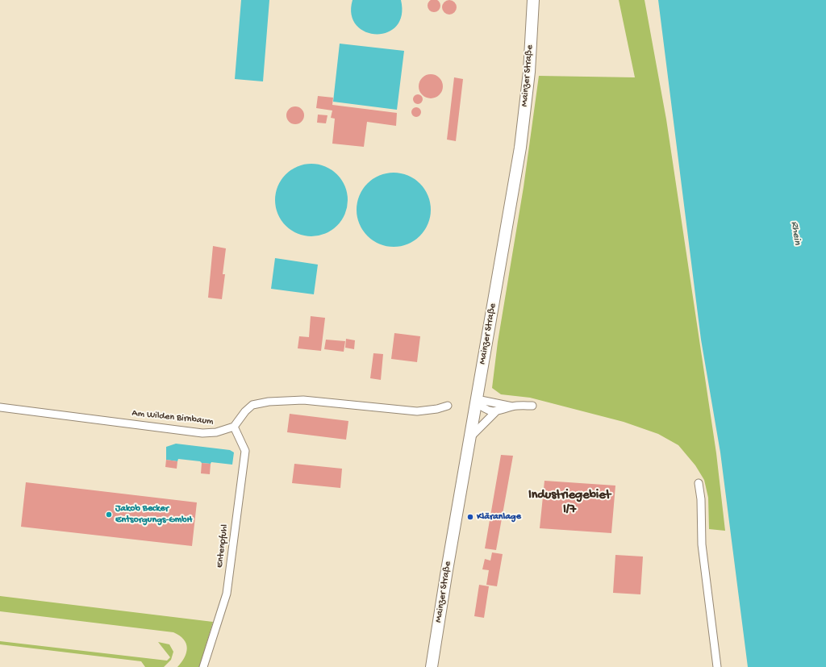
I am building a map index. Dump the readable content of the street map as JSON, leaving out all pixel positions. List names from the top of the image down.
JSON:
{
  "streets": {
    "main road": ["Mainzer Straße"],
    "street": ["Am Wilden Birnbaum", "Entenpfuhl"]
  },
  "crossings": [
    ["Am Wilden Birnbaum", "Entenpfuhl"]
  ],
  "districts": ["Industriegebiet I/7"],
  "water": ["Rhein"],
  "places": ["Jakob Becker Entsorgungs-GmbH", "Kläranlage"]
}
